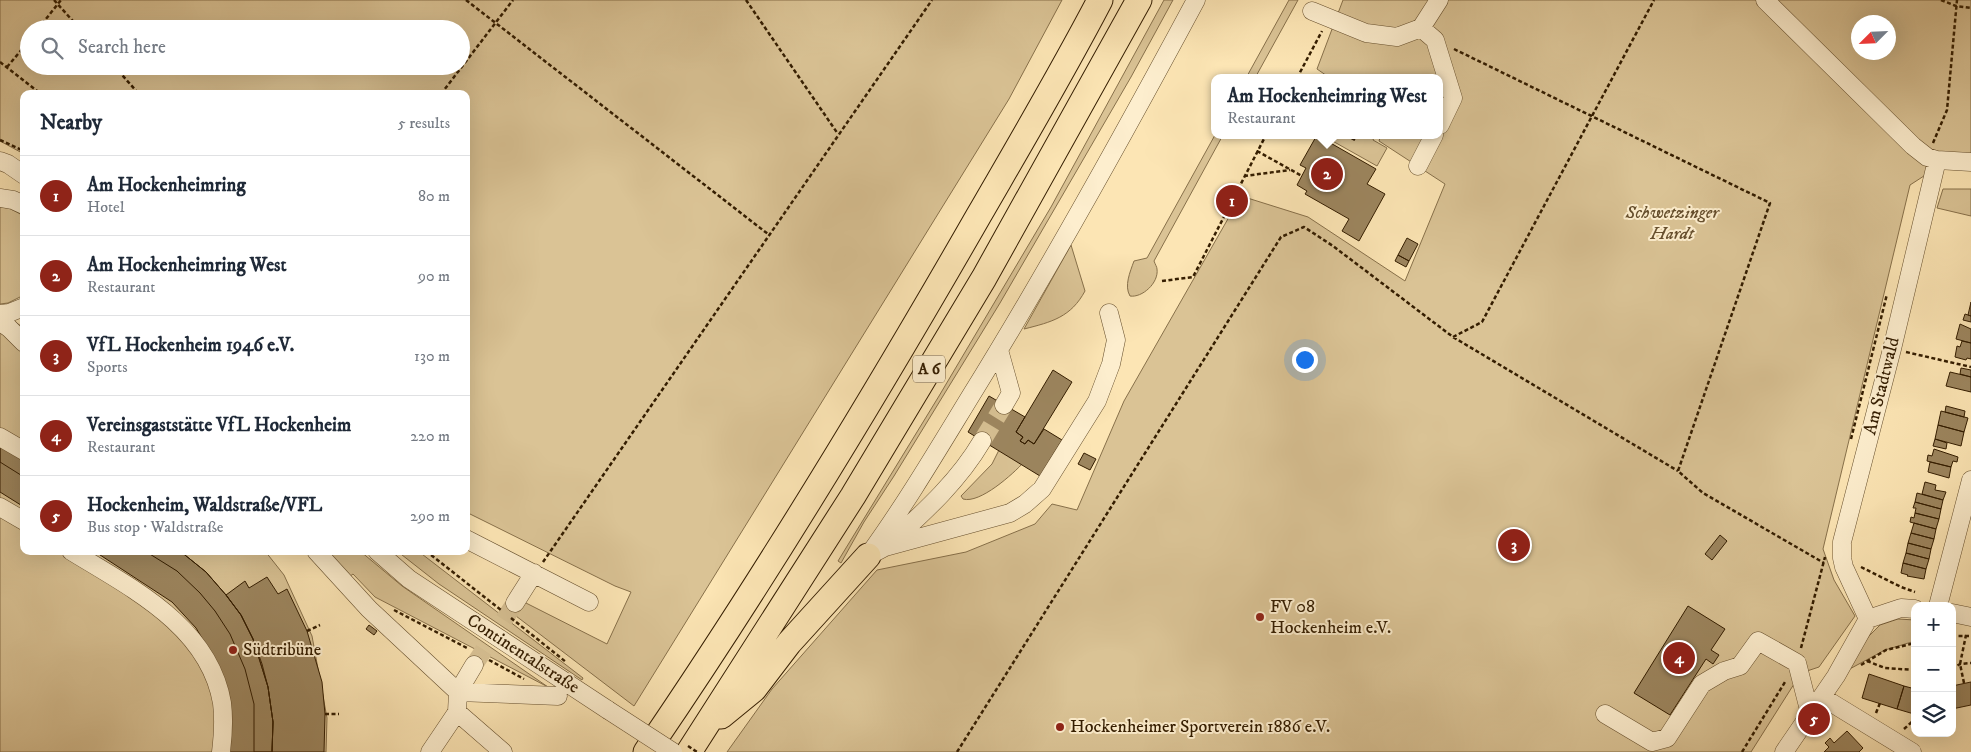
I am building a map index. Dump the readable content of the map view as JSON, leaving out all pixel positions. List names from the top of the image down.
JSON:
{
  "streets": {
    "highway": ["A 6"],
    "street": ["Am Stadtwald", "Continentalstraße"]
  },
  "parks": ["Schwetzinger Hardt"],
  "places": ["FV 08 Hockenheim e.V.", "Südtribüne", "Hockenheimer Sportverein 1886 e.V."],
  "north": "bottom left",
  "page": {
    "search": "Search here",
    "popup": ["Am Hockenheimring West", "Restaurant"],
    "heading": ["Nearby", "5 results"],
    "list": [
      {
        "mark": "1",
        "name": "Am Hockenheimring",
        "note": "Hotel",
        "value": "80 m"
      },
      {
        "mark": "2",
        "name": "Am Hockenheimring West",
        "note": "Restaurant",
        "value": "90 m"
      },
      {
        "mark": "3",
        "name": "VfL Hockenheim 1946 e.V.",
        "note": "Sports",
        "value": "130 m"
      },
      {
        "mark": "4",
        "name": "Vereinsgaststätte VfL Hockenheim",
        "note": "Restaurant",
        "value": "220 m"
      },
      {
        "mark": "5",
        "name": "Hockenheim, Waldstraße/VFL",
        "note": "Bus stop · Waldstraße",
        "value": "290 m"
      }
    ],
    "pins": [
      "2",
      "1",
      "3",
      "4",
      "5"
    ],
    "map_buttons": ["+", "−"]
  }
}
